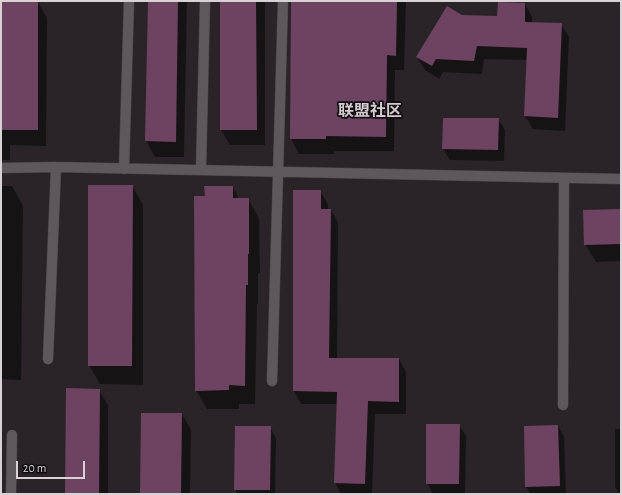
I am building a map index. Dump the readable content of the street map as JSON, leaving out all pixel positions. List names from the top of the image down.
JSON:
{
  "districts": ["联盟社区"],
  "scale_bar": "20 m"
}
